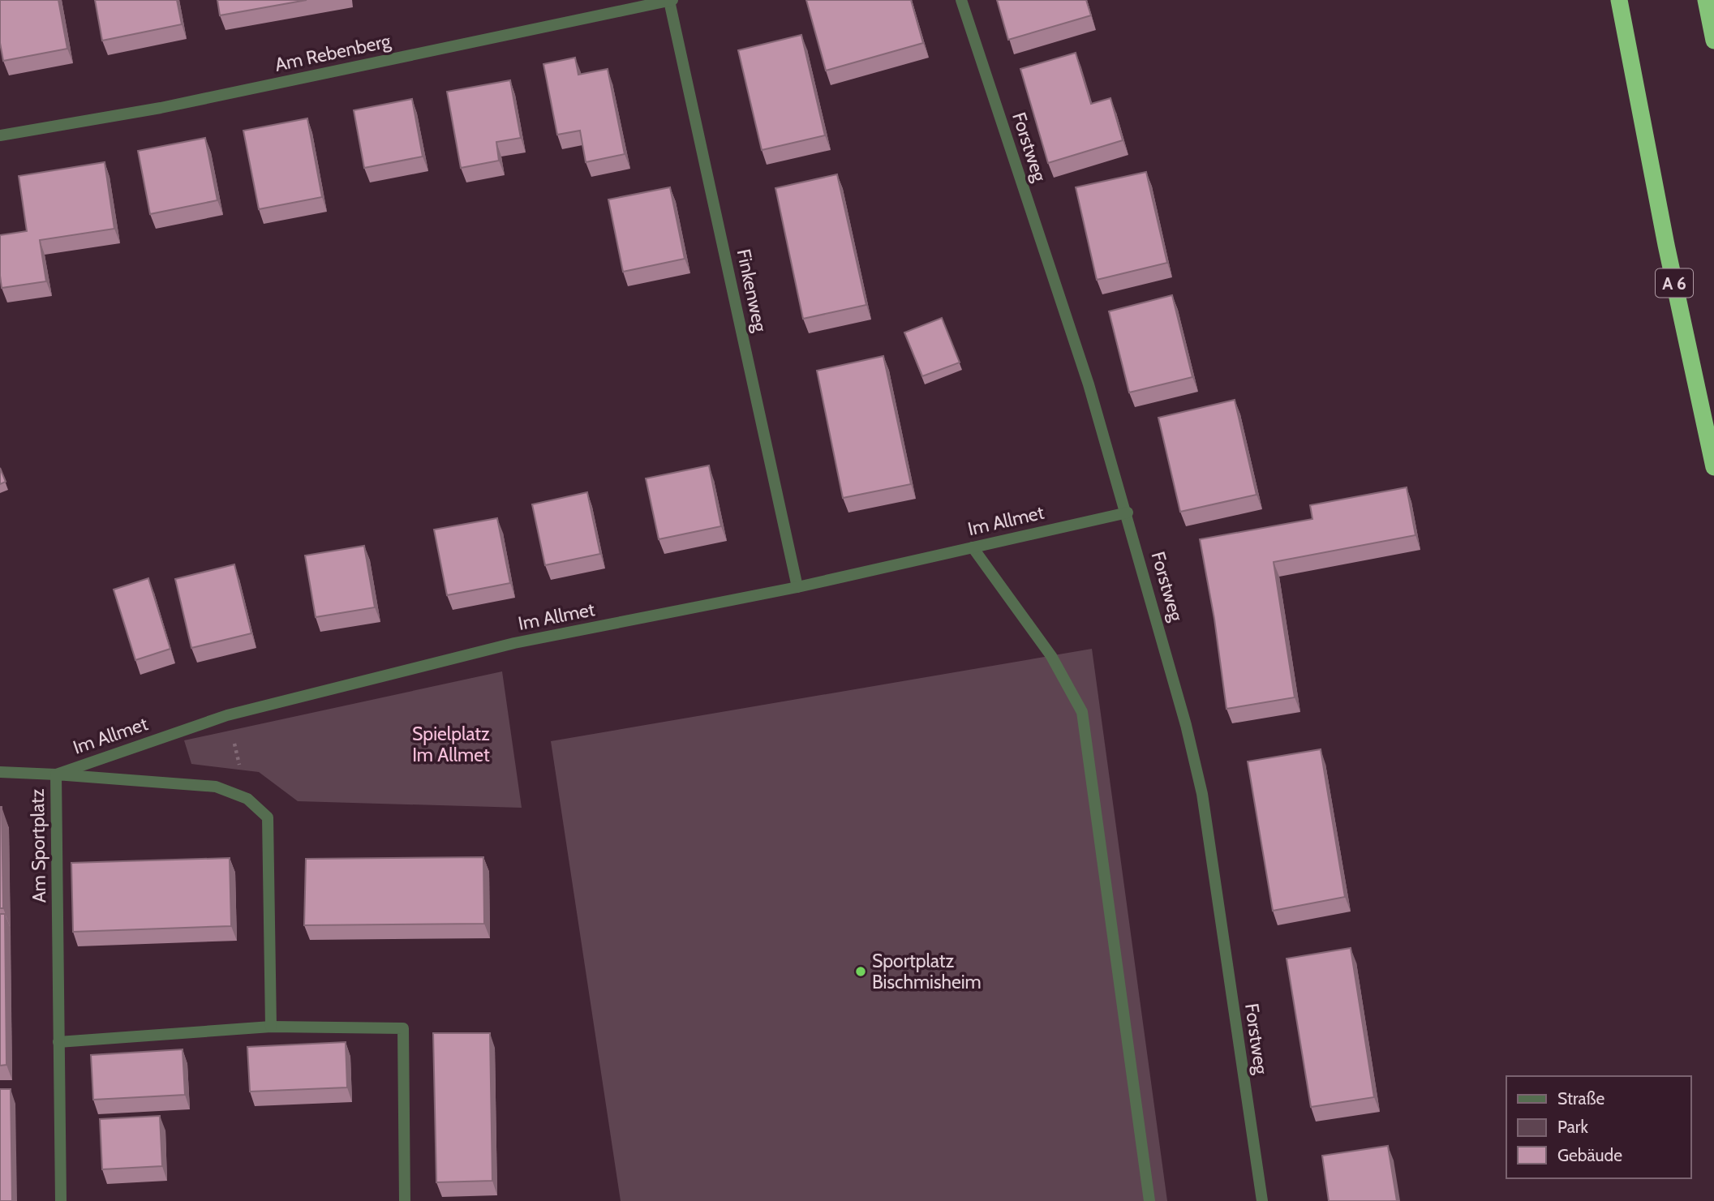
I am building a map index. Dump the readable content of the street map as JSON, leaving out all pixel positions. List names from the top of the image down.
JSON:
{
  "streets": {
    "highway": ["A 6"],
    "street": [
      "Am Rebenberg",
      "Forstweg",
      "Finkenweg",
      "Im Allmet",
      "Am Sportplatz"
    ]
  },
  "crossings": [
    ["Am Rebenberg", "Finkenweg"],
    ["Forstweg", "Im Allmet"],
    ["Finkenweg", "Im Allmet"],
    ["Im Allmet", "Am Sportplatz"]
  ],
  "parks": ["Spielplatz Im Allmet"],
  "places": ["Sportplatz Bischmisheim"],
  "legend": ["Straße", "Park", "Gebäude"]
}
